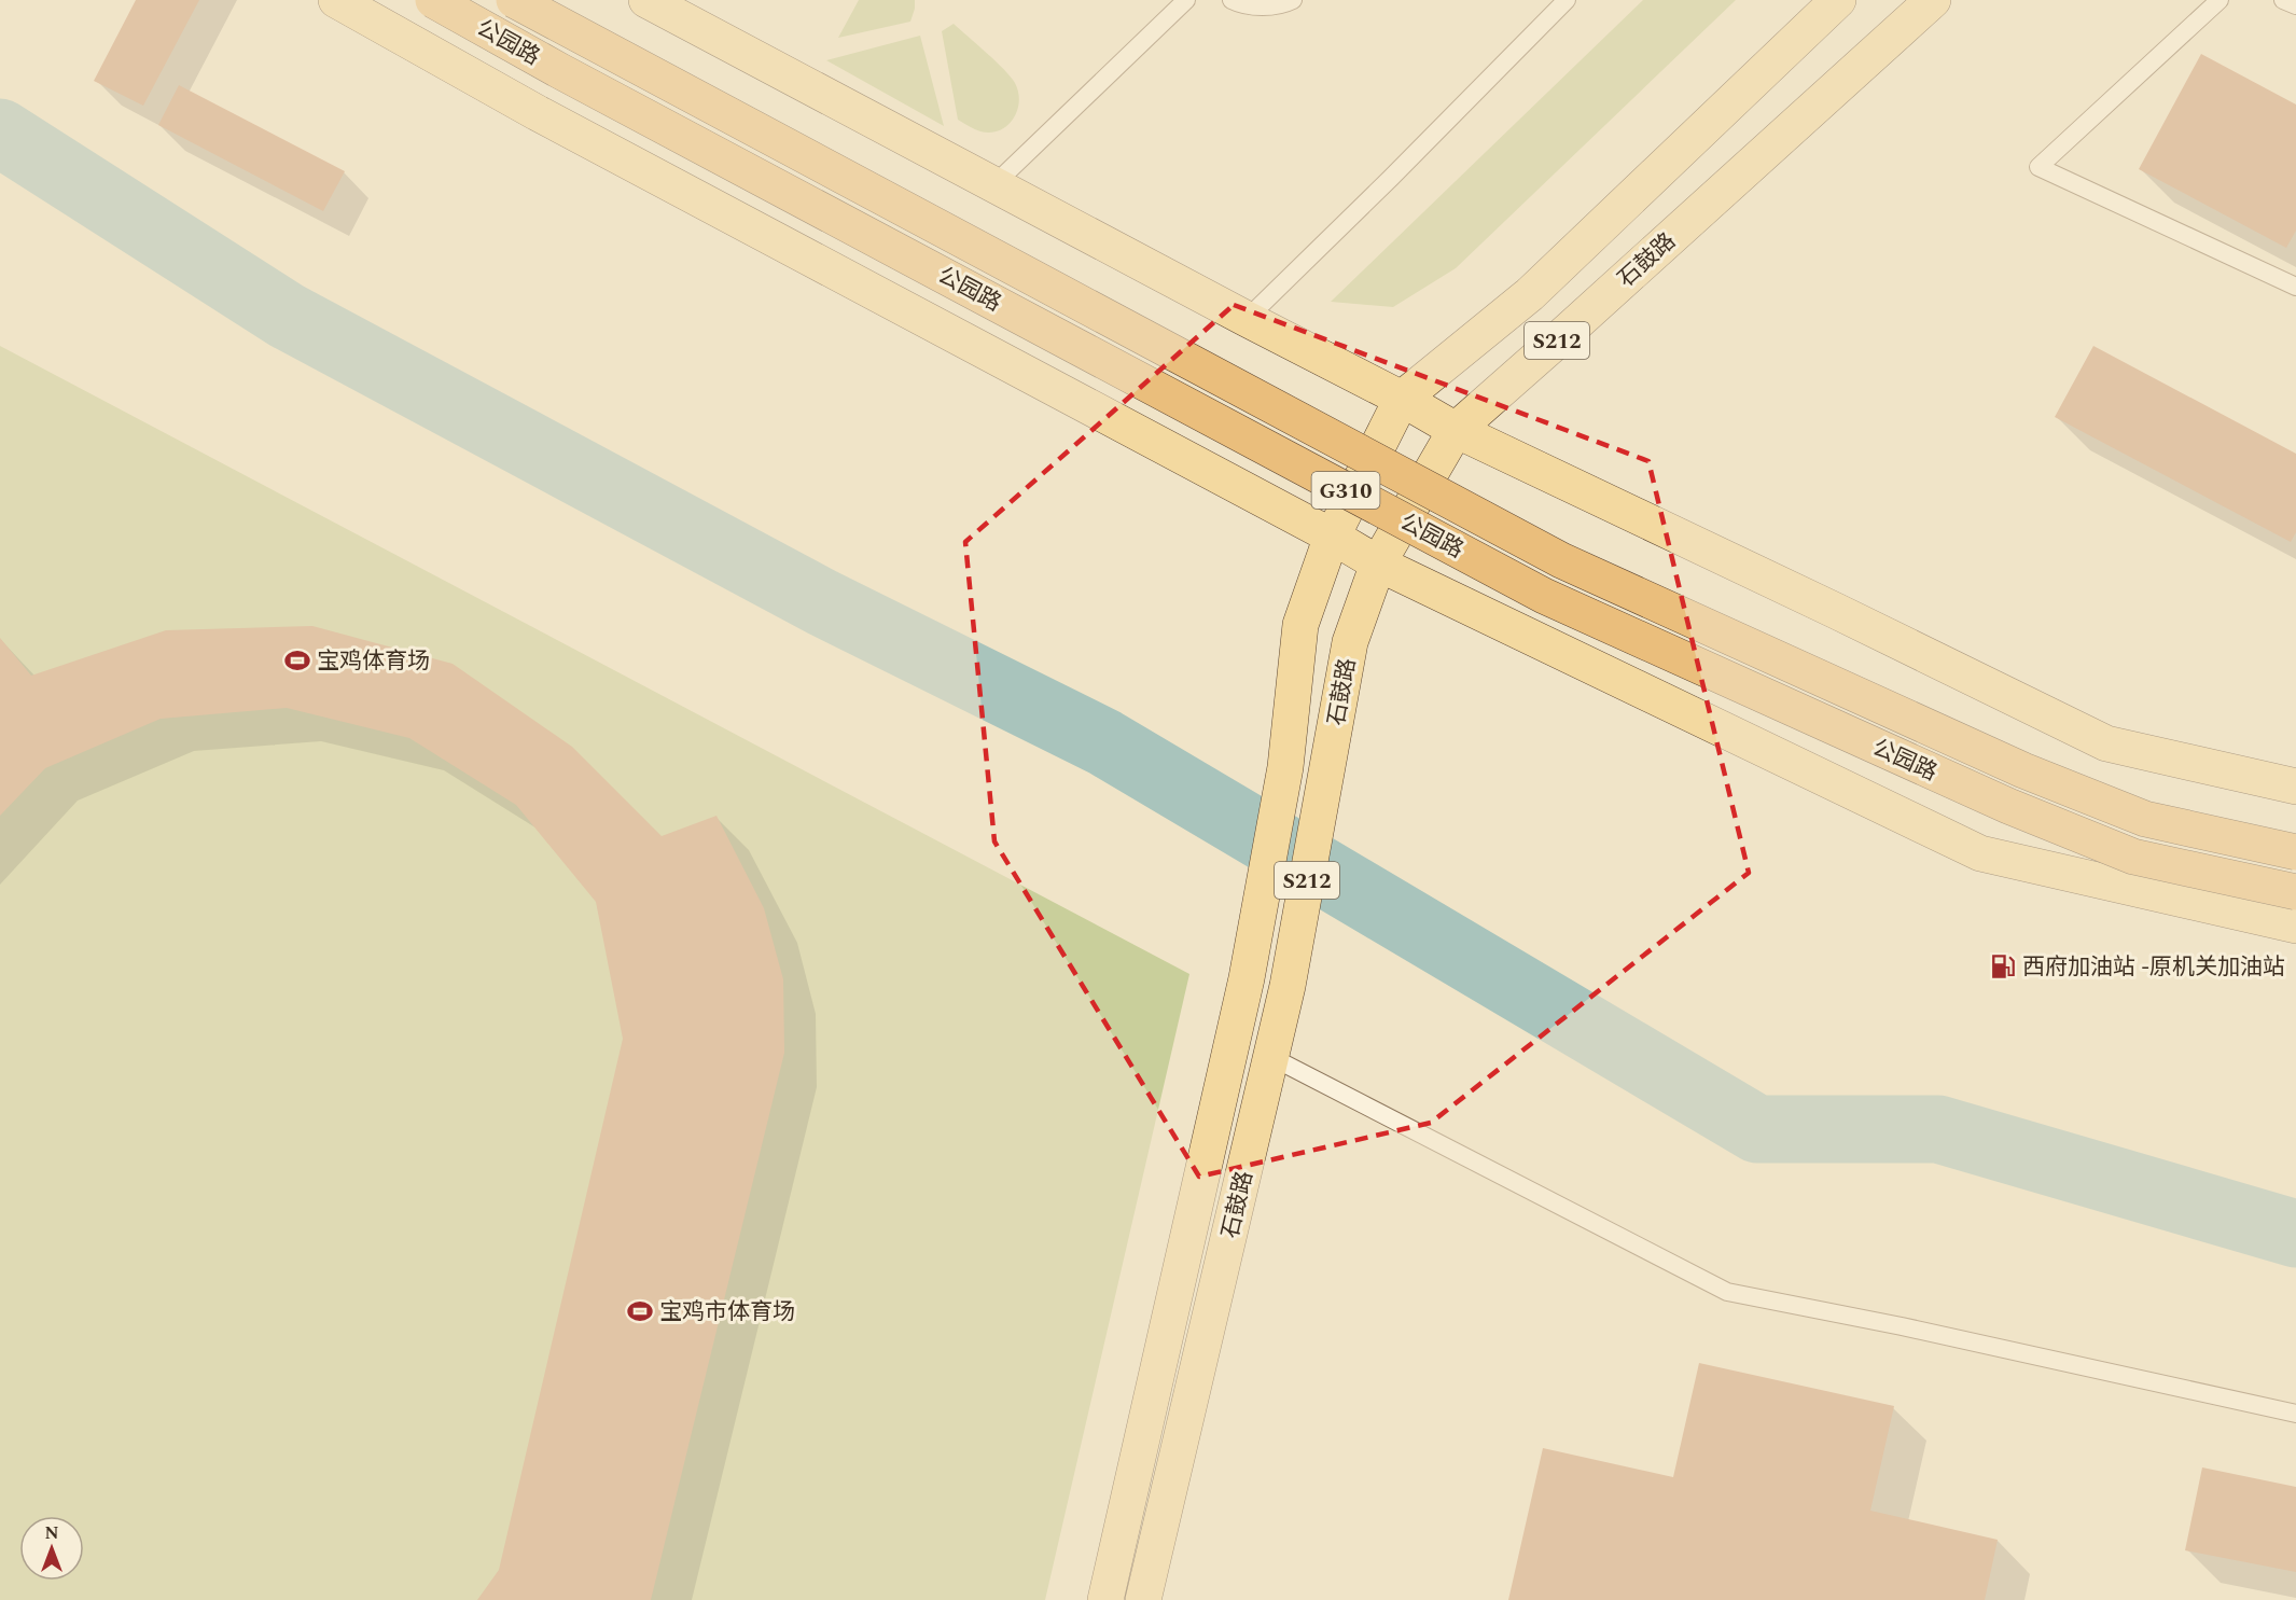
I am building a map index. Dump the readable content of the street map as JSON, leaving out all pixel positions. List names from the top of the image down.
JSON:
{
  "streets": {
    "highway": ["公园路", "G310"],
    "main road": ["石鼓路", "S212"]
  },
  "places": {
    "sports": ["宝鸡体育场", "宝鸡市体育场"],
    "fuel station": ["西府加油站 -原机关加油站"]
  },
  "north": "top"
}
